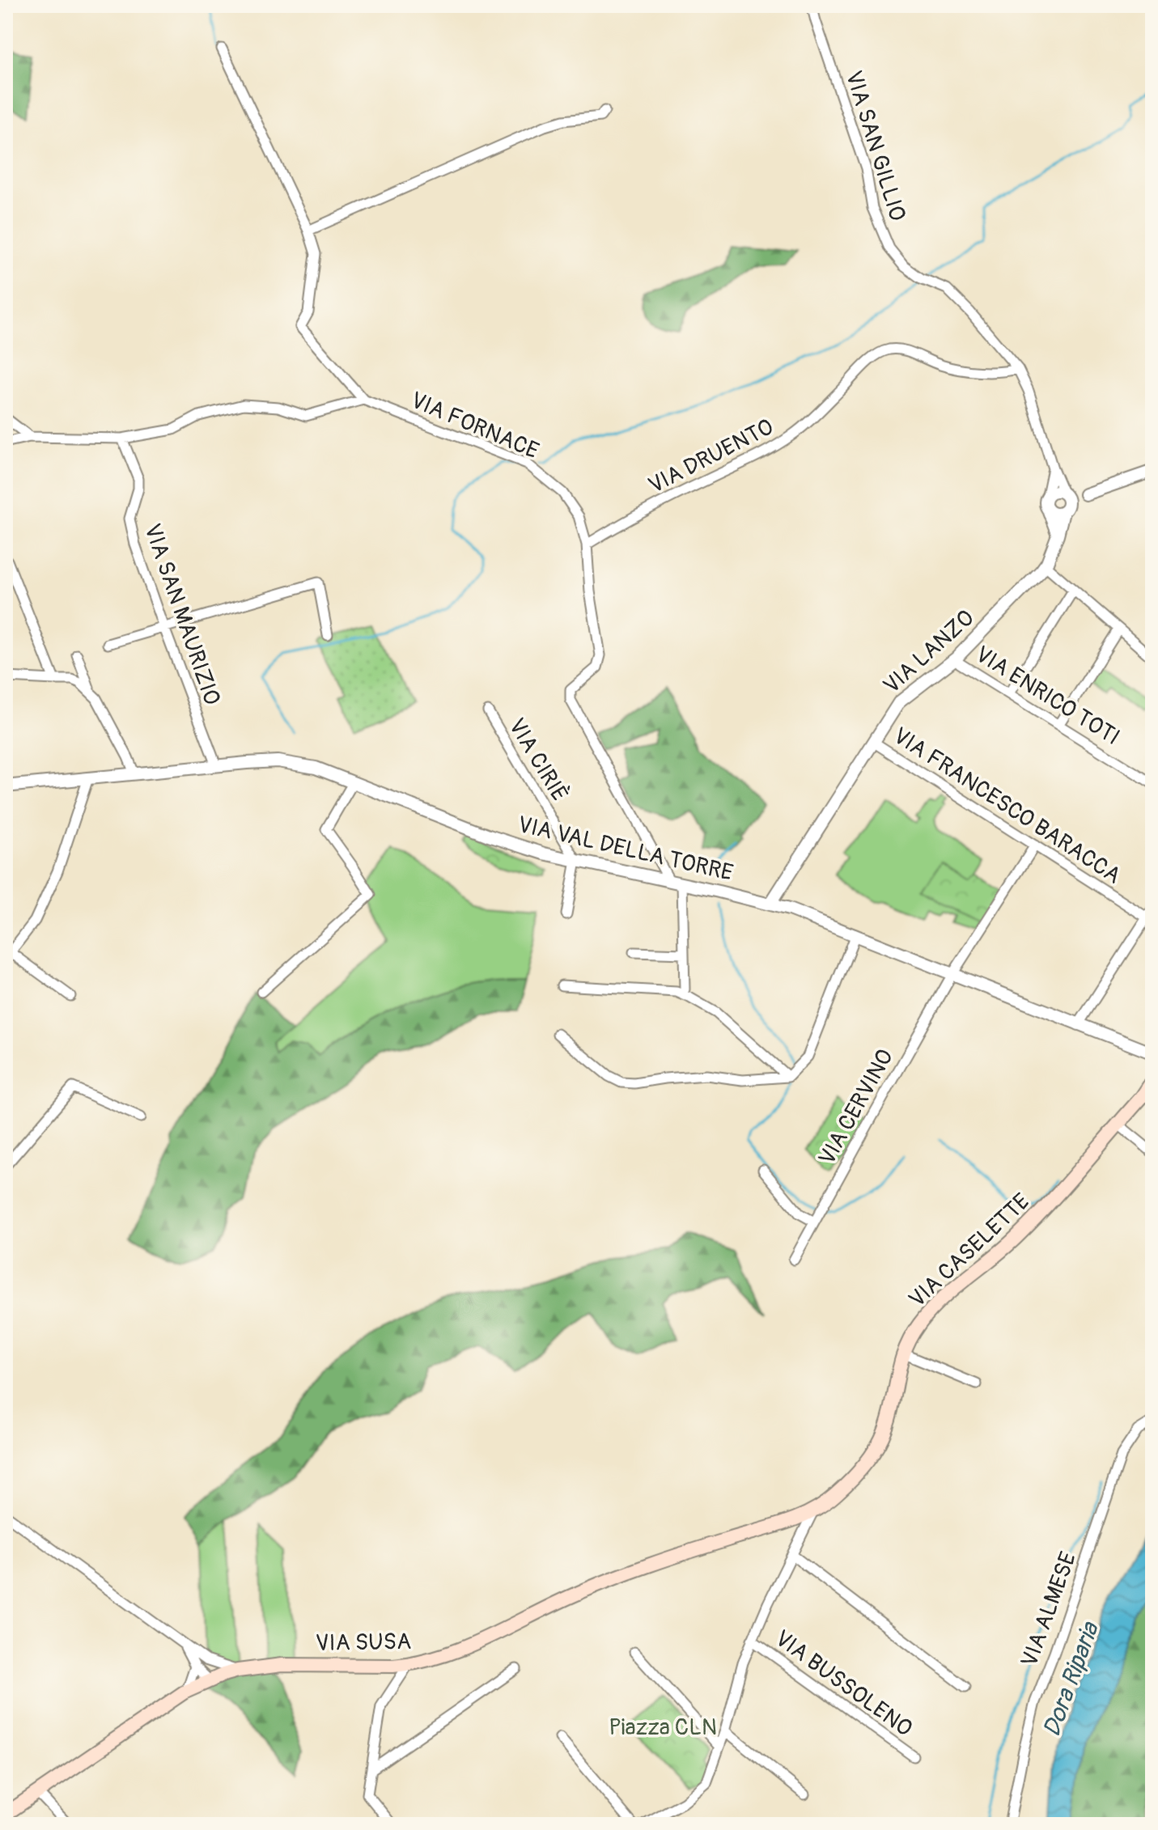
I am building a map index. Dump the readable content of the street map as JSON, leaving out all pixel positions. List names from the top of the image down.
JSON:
{
  "streets": {
    "main road": ["VIA CASELETTE", "VIA SUSA"],
    "street": [
      "VIA SAN GILLIO",
      "VIA FORNACE",
      "VIA DRUENTO",
      "VIA SAN MAURIZIO",
      "VIA LANZO",
      "VIA ENRICO TOTI",
      "VIA CIRIÈ",
      "VIA FRANCESCO BARACCA",
      "VIA VAL DELLA TORRE",
      "VIA CERVINO",
      "VIA ALMESE",
      "VIA BUSSOLENO"
    ]
  },
  "crossings": [
    ["VIA SAN GILLIO", "VIA DRUENTO"],
    ["VIA SAN GILLIO", "VIA LANZO"],
    ["VIA FORNACE", "VIA DRUENTO"],
    ["VIA FORNACE", "VIA VAL DELLA TORRE"],
    ["VIA SAN MAURIZIO", "VIA VAL DELLA TORRE"],
    ["VIA LANZO", "VIA ENRICO TOTI"],
    ["VIA LANZO", "VIA FRANCESCO BARACCA"],
    ["VIA LANZO", "VIA VAL DELLA TORRE"],
    ["VIA CIRIÈ", "VIA VAL DELLA TORRE"],
    ["VIA FRANCESCO BARACCA", "VIA CERVINO"],
    ["VIA VAL DELLA TORRE", "VIA CERVINO"],
    ["VIA CASELETTE", "VIA SUSA"]
  ],
  "water": ["Dora Riparia"],
  "parks": ["Piazza CLN"]
}
